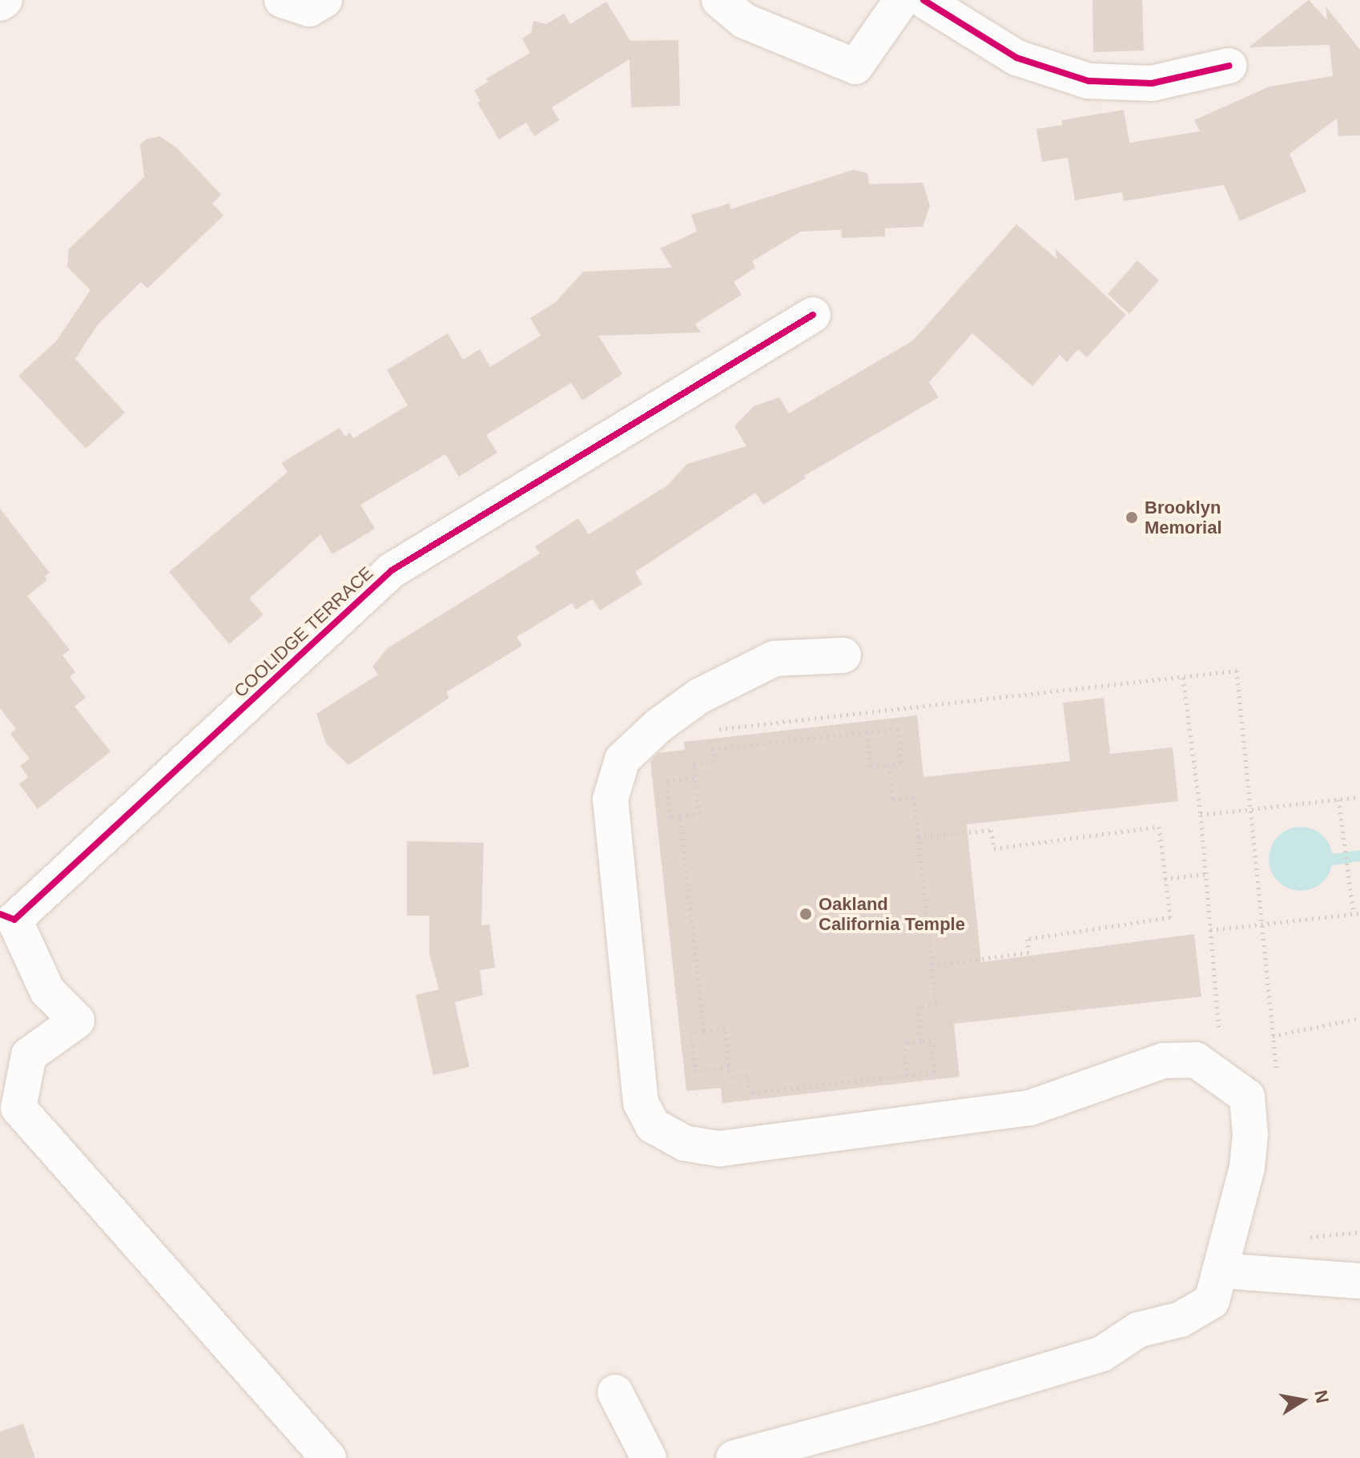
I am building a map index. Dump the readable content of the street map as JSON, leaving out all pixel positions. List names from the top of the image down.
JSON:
{
  "streets": {
    "street": ["COOLIDGE TERRACE"]
  },
  "places": ["Brooklyn Memorial", "Oakland California Temple"],
  "north": "right"
}
